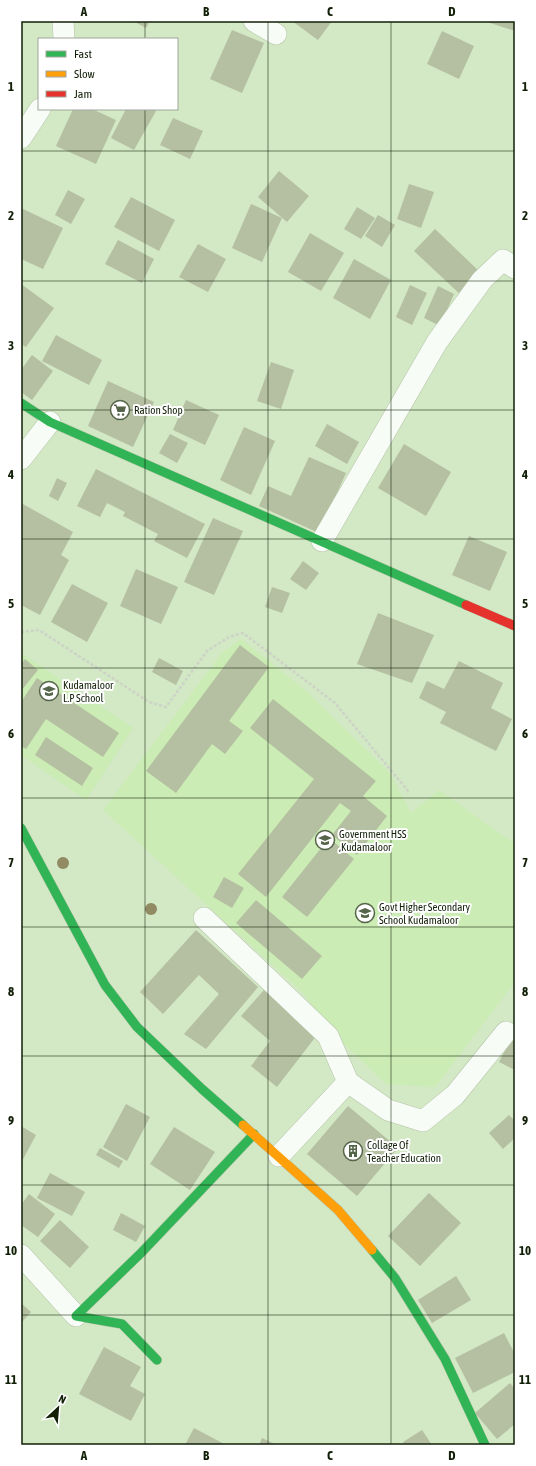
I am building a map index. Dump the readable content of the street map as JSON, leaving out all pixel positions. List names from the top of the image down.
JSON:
{
  "places": {
    "supermarket": ["Ration Shop"],
    "school or university": ["Kudamaloor L.P School", "Government HSS ,Kudamaloor", "Govt Higher Secondary School Kudamaloor"],
    "building": ["Collage Of Teacher Education"]
  },
  "legend": ["Fast", "Slow", "Jam"],
  "north": "top right",
  "grid": {
    "columns": [
      "A",
      "B",
      "C",
      "D"
    ],
    "rows": [
      "1",
      "2",
      "3",
      "4",
      "5",
      "6",
      "7",
      "8",
      "9",
      "10",
      "11"
    ]
  }
}
